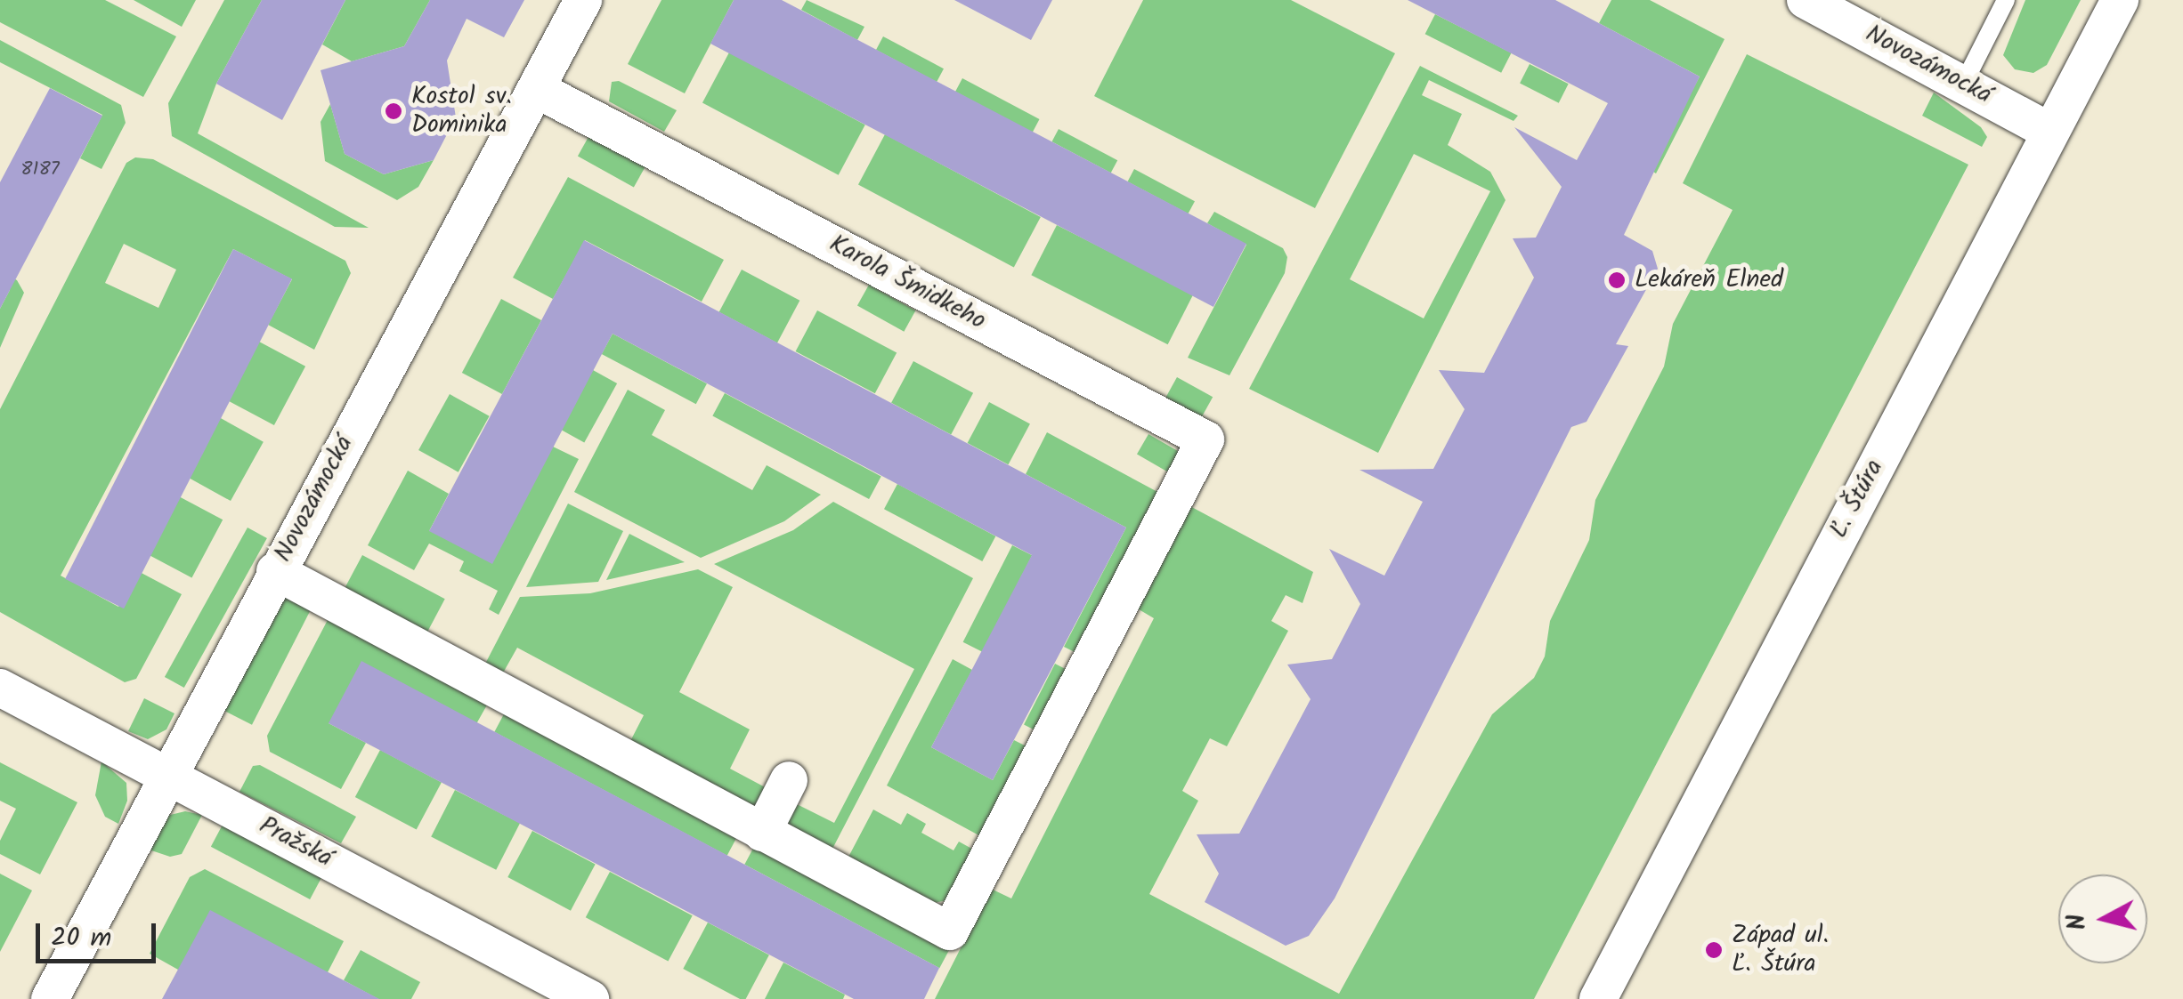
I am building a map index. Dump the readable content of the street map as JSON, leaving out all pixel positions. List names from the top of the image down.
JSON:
{
  "streets": {
    "street": [
      "Novozámocká",
      "Karola Šmidkeho",
      "Ľ. Štúra",
      "Pražská"
    ]
  },
  "crossings": [
    ["Novozámocká", "Karola Šmidkeho"],
    ["Novozámocká", "Ľ. Štúra"],
    ["Novozámocká", "Pražská"]
  ],
  "places": ["Kostol sv. Dominika", "Lekáreň Elned", "Západ ul. Ľ. Štúra"],
  "house_numbers": ["8187"],
  "scale_bar": "20 m",
  "north": "left"
}
